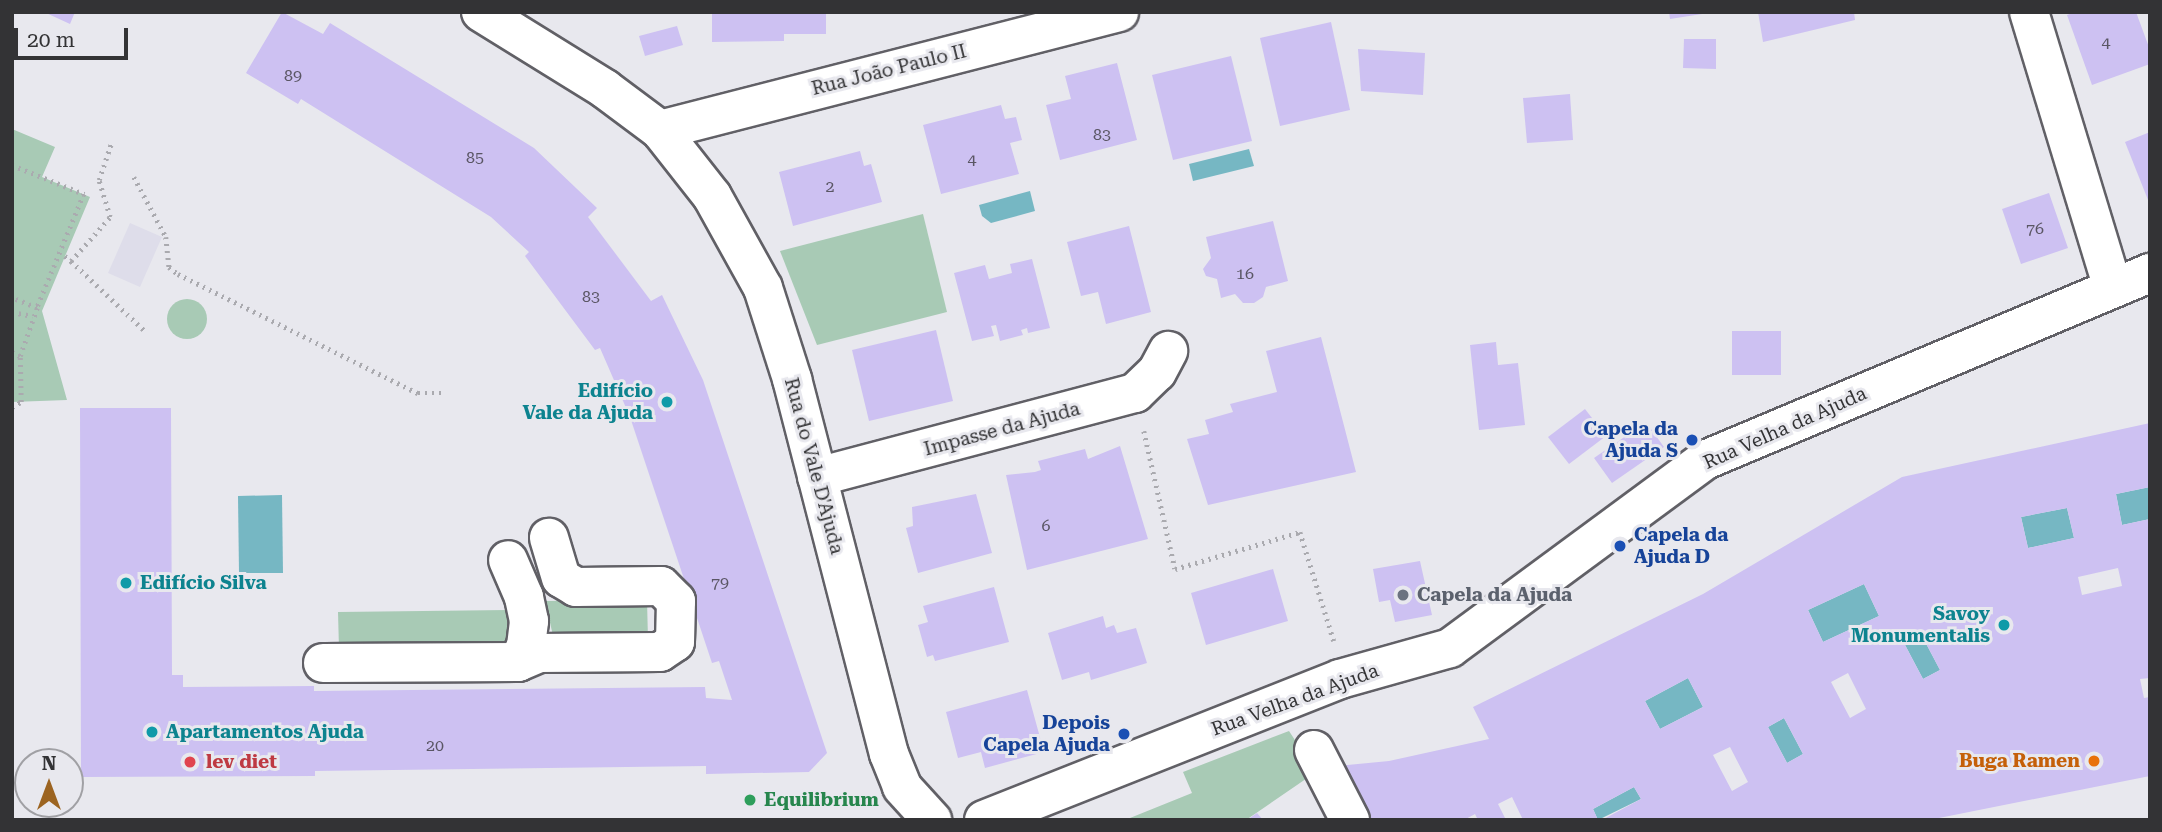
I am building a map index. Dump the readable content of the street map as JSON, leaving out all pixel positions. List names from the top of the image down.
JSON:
{
  "streets": {
    "street": [
      "Rua João Paulo II",
      "Rua Velha da Ajuda",
      "Impasse da Ajuda",
      "Rua do Vale D'Ajuda"
    ]
  },
  "crossings": [
    ["Rua João Paulo II", "Rua do Vale D'Ajuda"],
    ["Impasse da Ajuda", "Rua do Vale D'Ajuda"]
  ],
  "places": [
    "Edifício Vale da Ajuda",
    "Capela da Ajuda S",
    "Capela da Ajuda D",
    "Edifício Silva",
    "Capela da Ajuda",
    "Savoy Monumentalis",
    "Apartamentos Ajuda",
    "Depois Capela Ajuda",
    "Buga Ramen",
    "lev diet",
    "Equilibrium"
  ],
  "house_numbers": [
    "4",
    "89",
    "83",
    "85",
    "4",
    "2",
    "76",
    "16",
    "83",
    "6",
    "79",
    "20"
  ],
  "scale_bar": "20 m",
  "north": "top"
}
